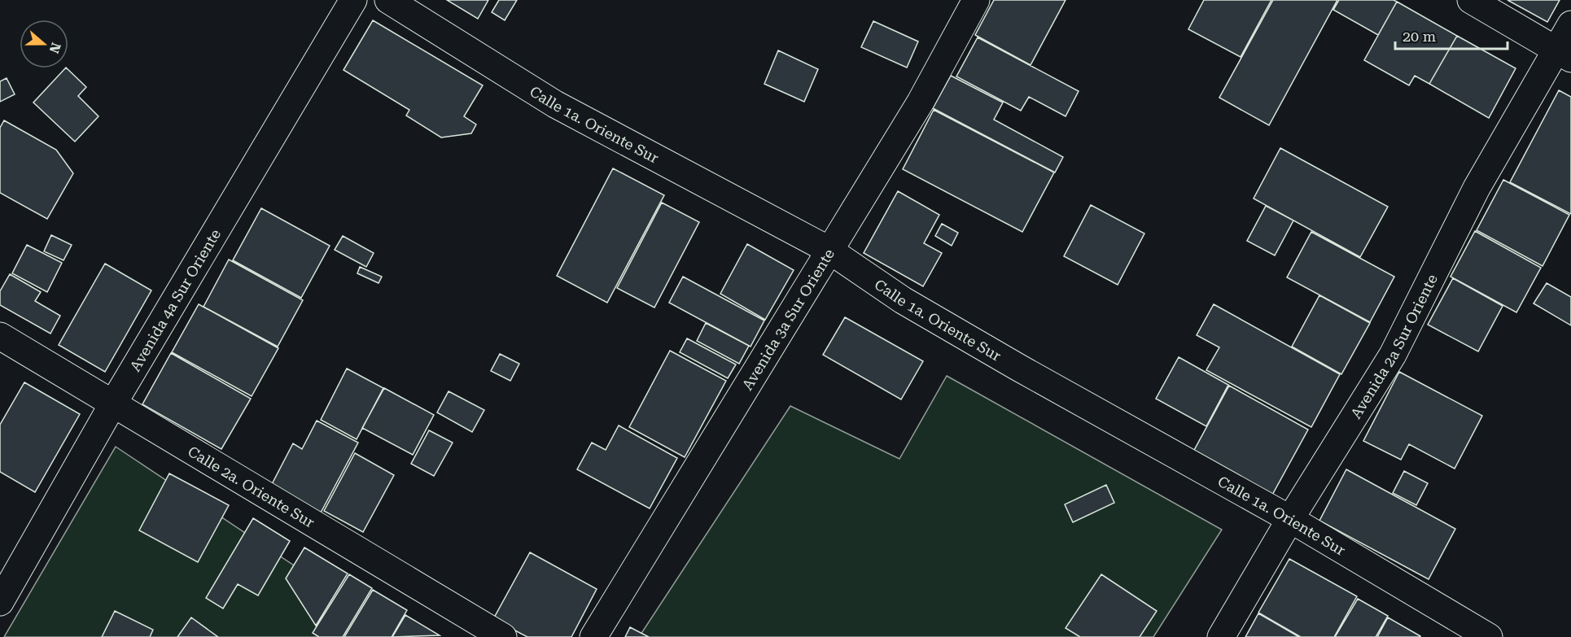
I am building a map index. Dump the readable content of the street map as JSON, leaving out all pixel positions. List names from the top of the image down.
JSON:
{
  "streets": {
    "street": [
      "Calle 1a. Oriente Sur",
      "Avenida 4a Sur Oriente",
      "Avenida 3a Sur Oriente",
      "Avenida 2a Sur Oriente",
      "Calle 2a. Oriente Sur"
    ]
  },
  "crossings": [
    ["Calle 1a. Oriente Sur", "Avenida 3a Sur Oriente"],
    ["Calle 1a. Oriente Sur", "Avenida 2a Sur Oriente"],
    ["Avenida 4a Sur Oriente", "Calle 2a. Oriente Sur"]
  ],
  "scale_bar": "20 m",
  "north": "right"
}
